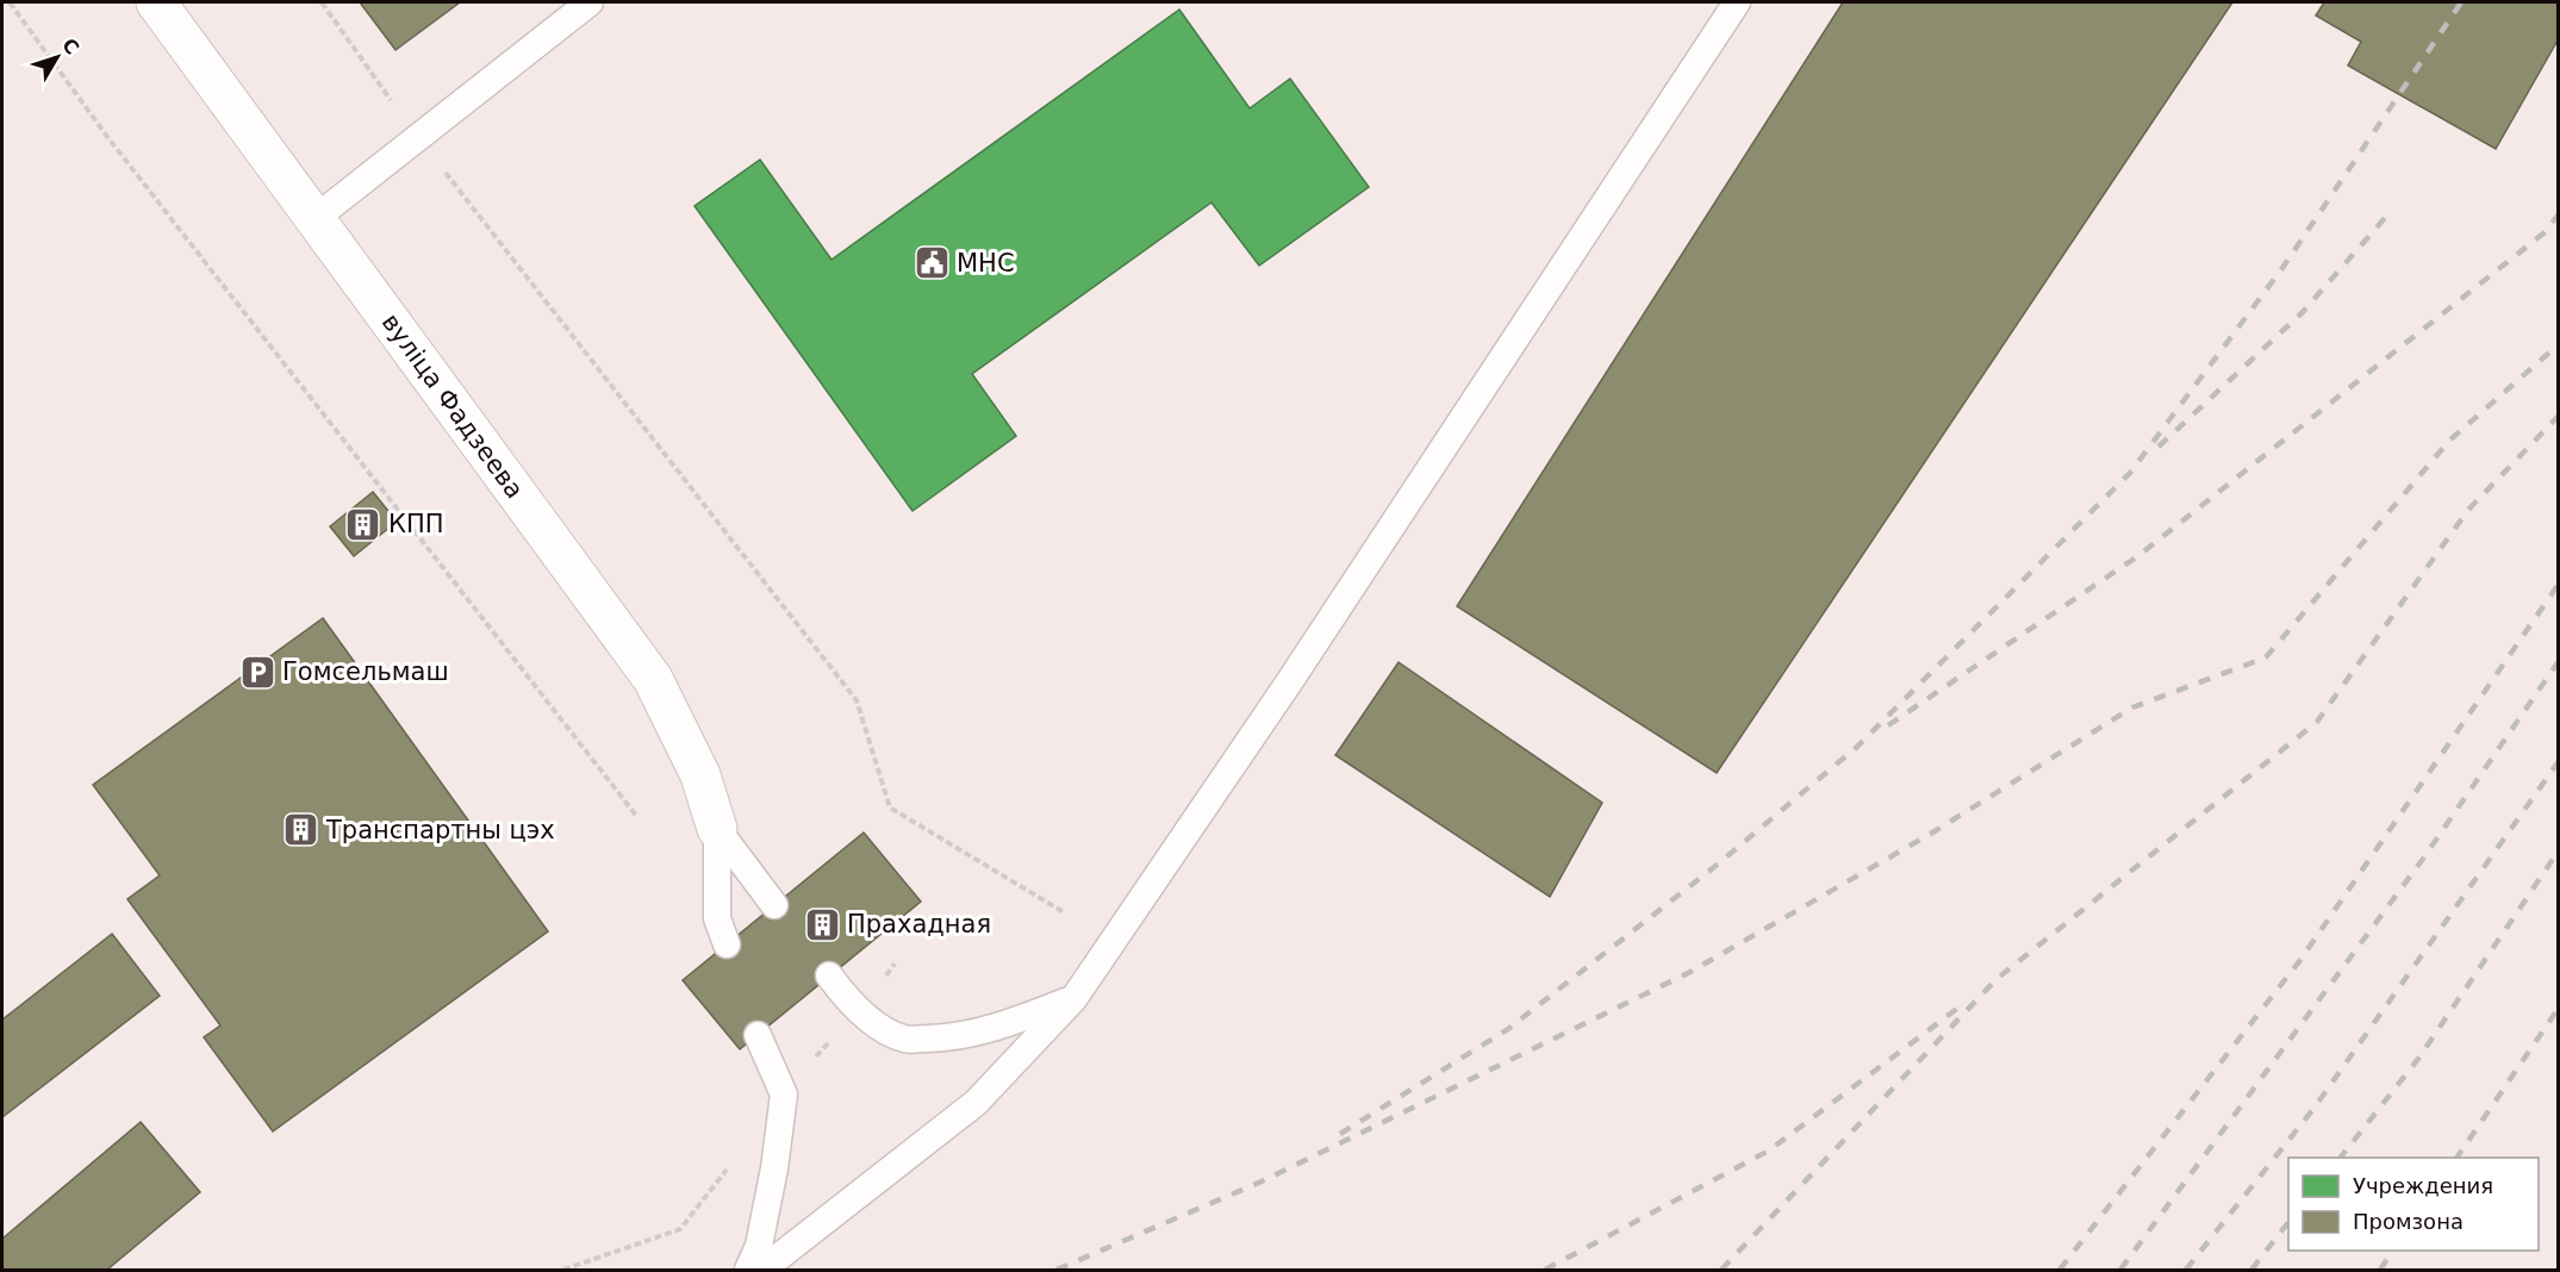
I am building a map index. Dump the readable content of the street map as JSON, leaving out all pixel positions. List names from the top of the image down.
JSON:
{
  "streets": {
    "street": ["вуліца Фадзеева"]
  },
  "places": {
    "public building": ["МНС"],
    "building": ["КПП", "Транспартны цэх", "Прахадная"],
    "parking": ["Гомсельмаш"]
  },
  "legend": ["Учреждения", "Промзона"],
  "north": "top right"
}
